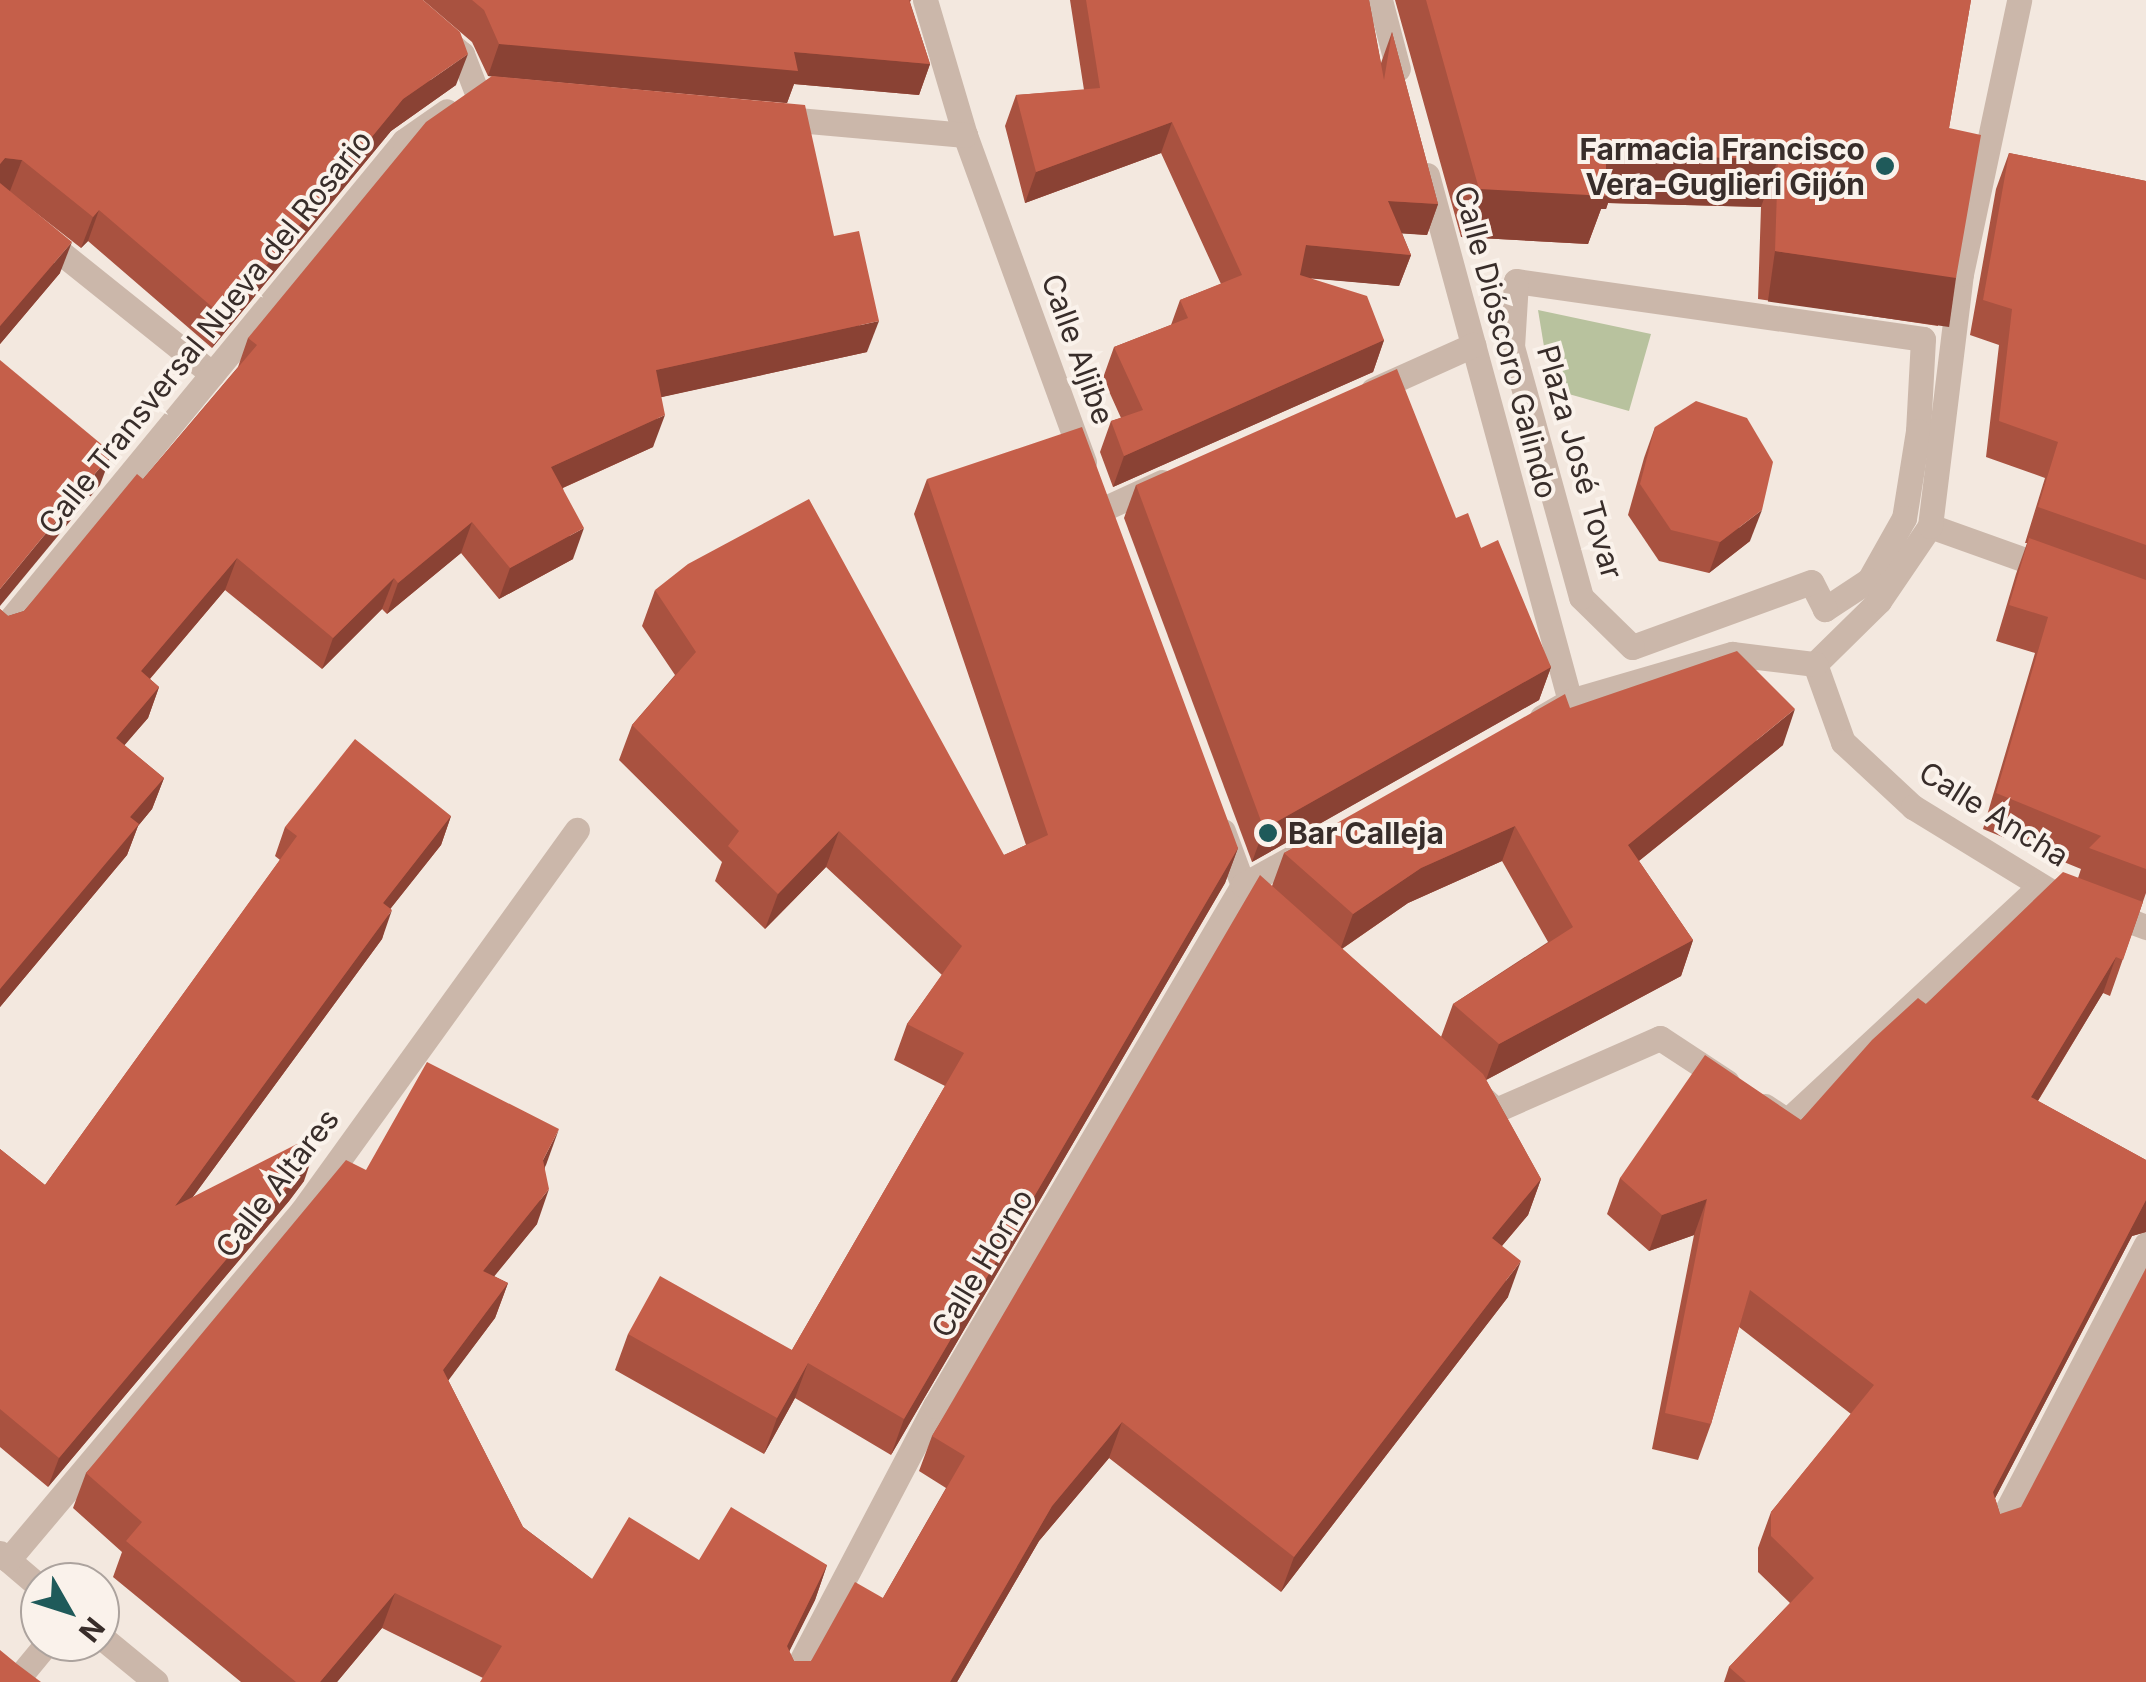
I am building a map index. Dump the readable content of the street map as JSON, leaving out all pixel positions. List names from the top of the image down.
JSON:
{
  "streets": {
    "street": [
      "Calle Transversal Nueva del Rosario",
      "Calle Dióscoro Galindo",
      "Calle Aljibe",
      "Plaza José Tovar",
      "Calle Ancha",
      "Calle Altares",
      "Calle Horno"
    ]
  },
  "places": ["Farmacia Francisco Vera-Guglieri Gijón", "Bar Calleja"],
  "north": "bottom right"
}
